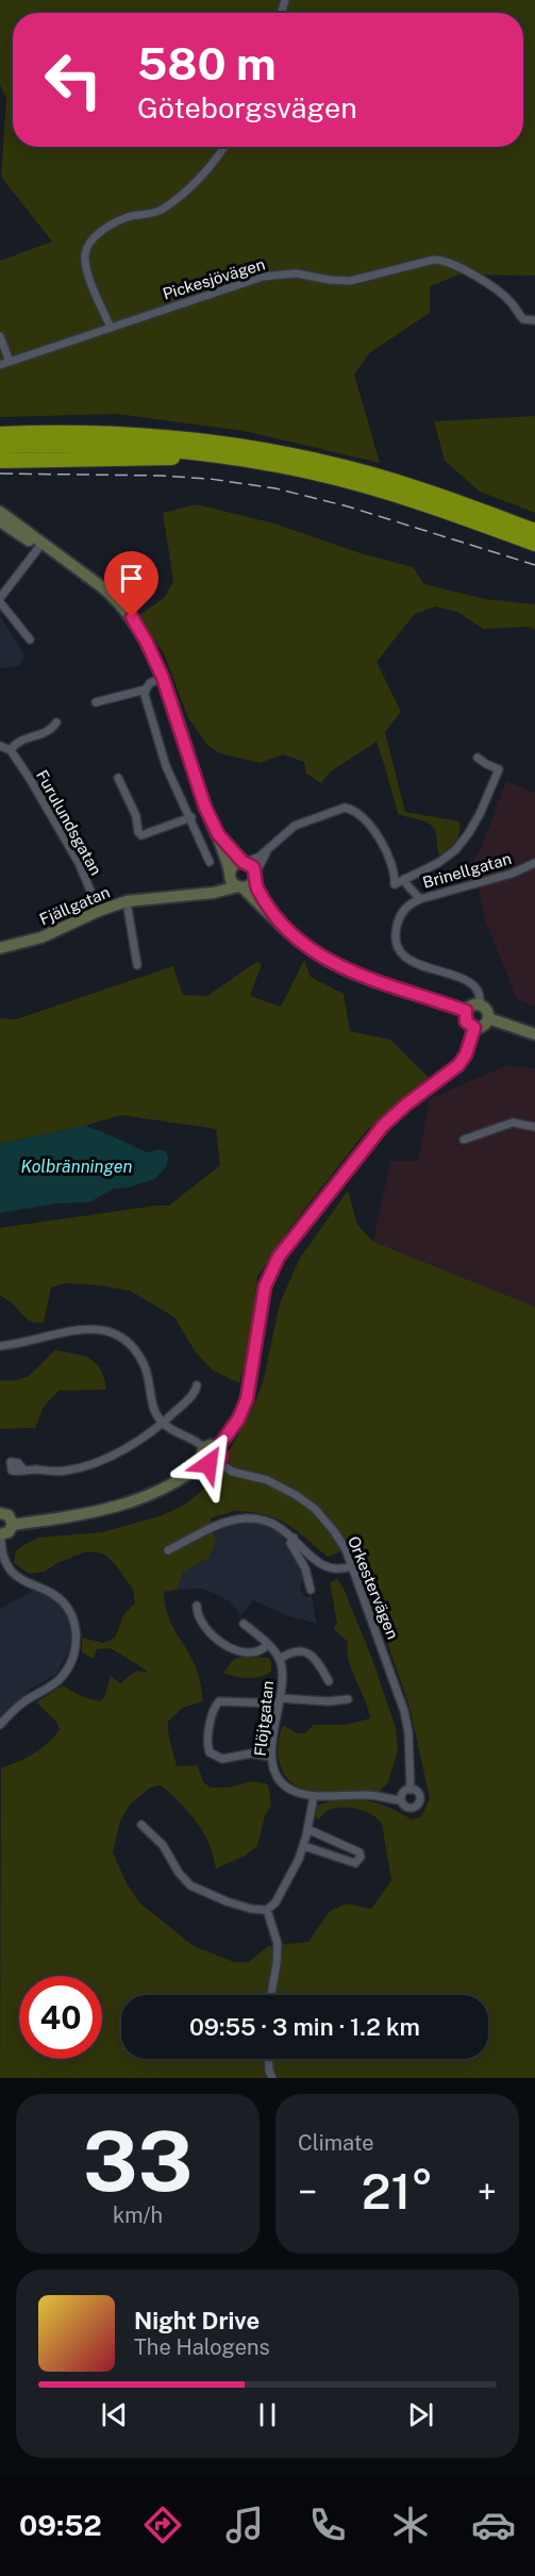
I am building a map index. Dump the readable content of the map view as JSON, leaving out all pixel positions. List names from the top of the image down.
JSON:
{
  "streets": {
    "street": [
      "Pickesjövägen",
      "Furulundsgatan",
      "Brinellgatan",
      "Fjällgatan",
      "Orkestervägen",
      "Flöjtgatan"
    ]
  },
  "crossings": [
    ["Furulundsgatan", "Fjällgatan"],
    ["Orkestervägen", "Flöjtgatan"]
  ],
  "water": ["Kolbränningen"],
  "page": {
    "turn": ["580 m", "Göteborgsvägen"],
    "limit": "40",
    "trip": "09:55 · 3 min · 1.2 km",
    "tile": [
      ["33", "km/h"],
      "Climate"
    ],
    "heat": ["−", "21°", "+"],
    "song": ["Night Drive", "The Halogens"],
    "tabs": "09:52"
  }
}
